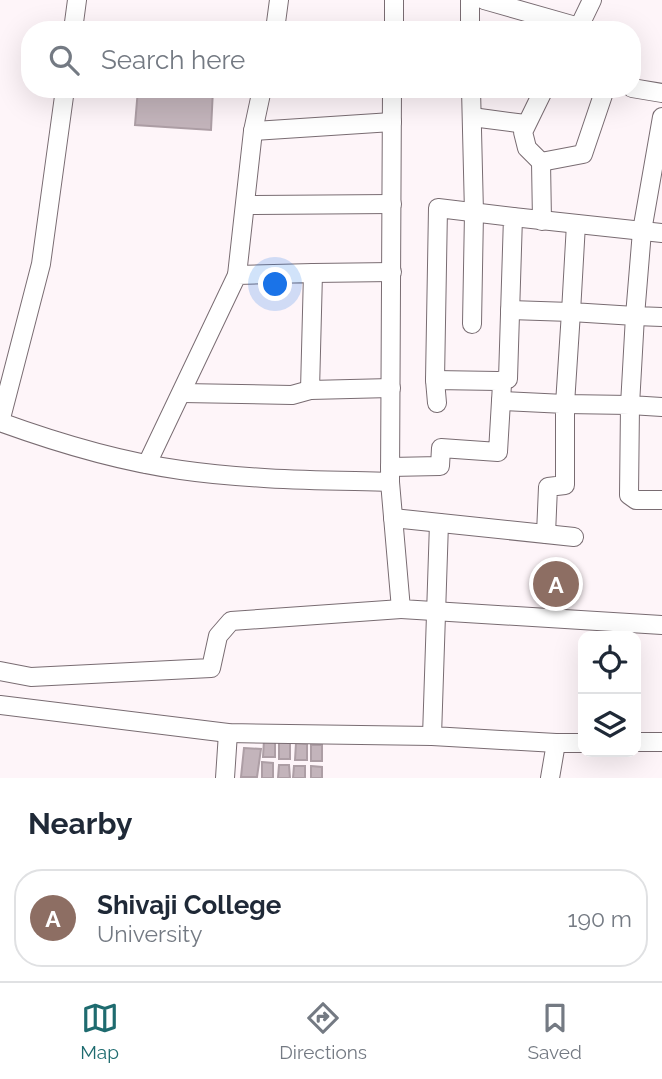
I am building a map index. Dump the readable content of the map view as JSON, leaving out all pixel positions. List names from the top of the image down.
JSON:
{
  "page": {
    "search": "Search here",
    "pins": "A",
    "heading": "Nearby",
    "list": [
      {
        "mark": "A",
        "name": "Shivaji College",
        "note": "University",
        "value": "190 m"
      }
    ],
    "nav": ["Map", "Directions", "Saved"]
  }
}
